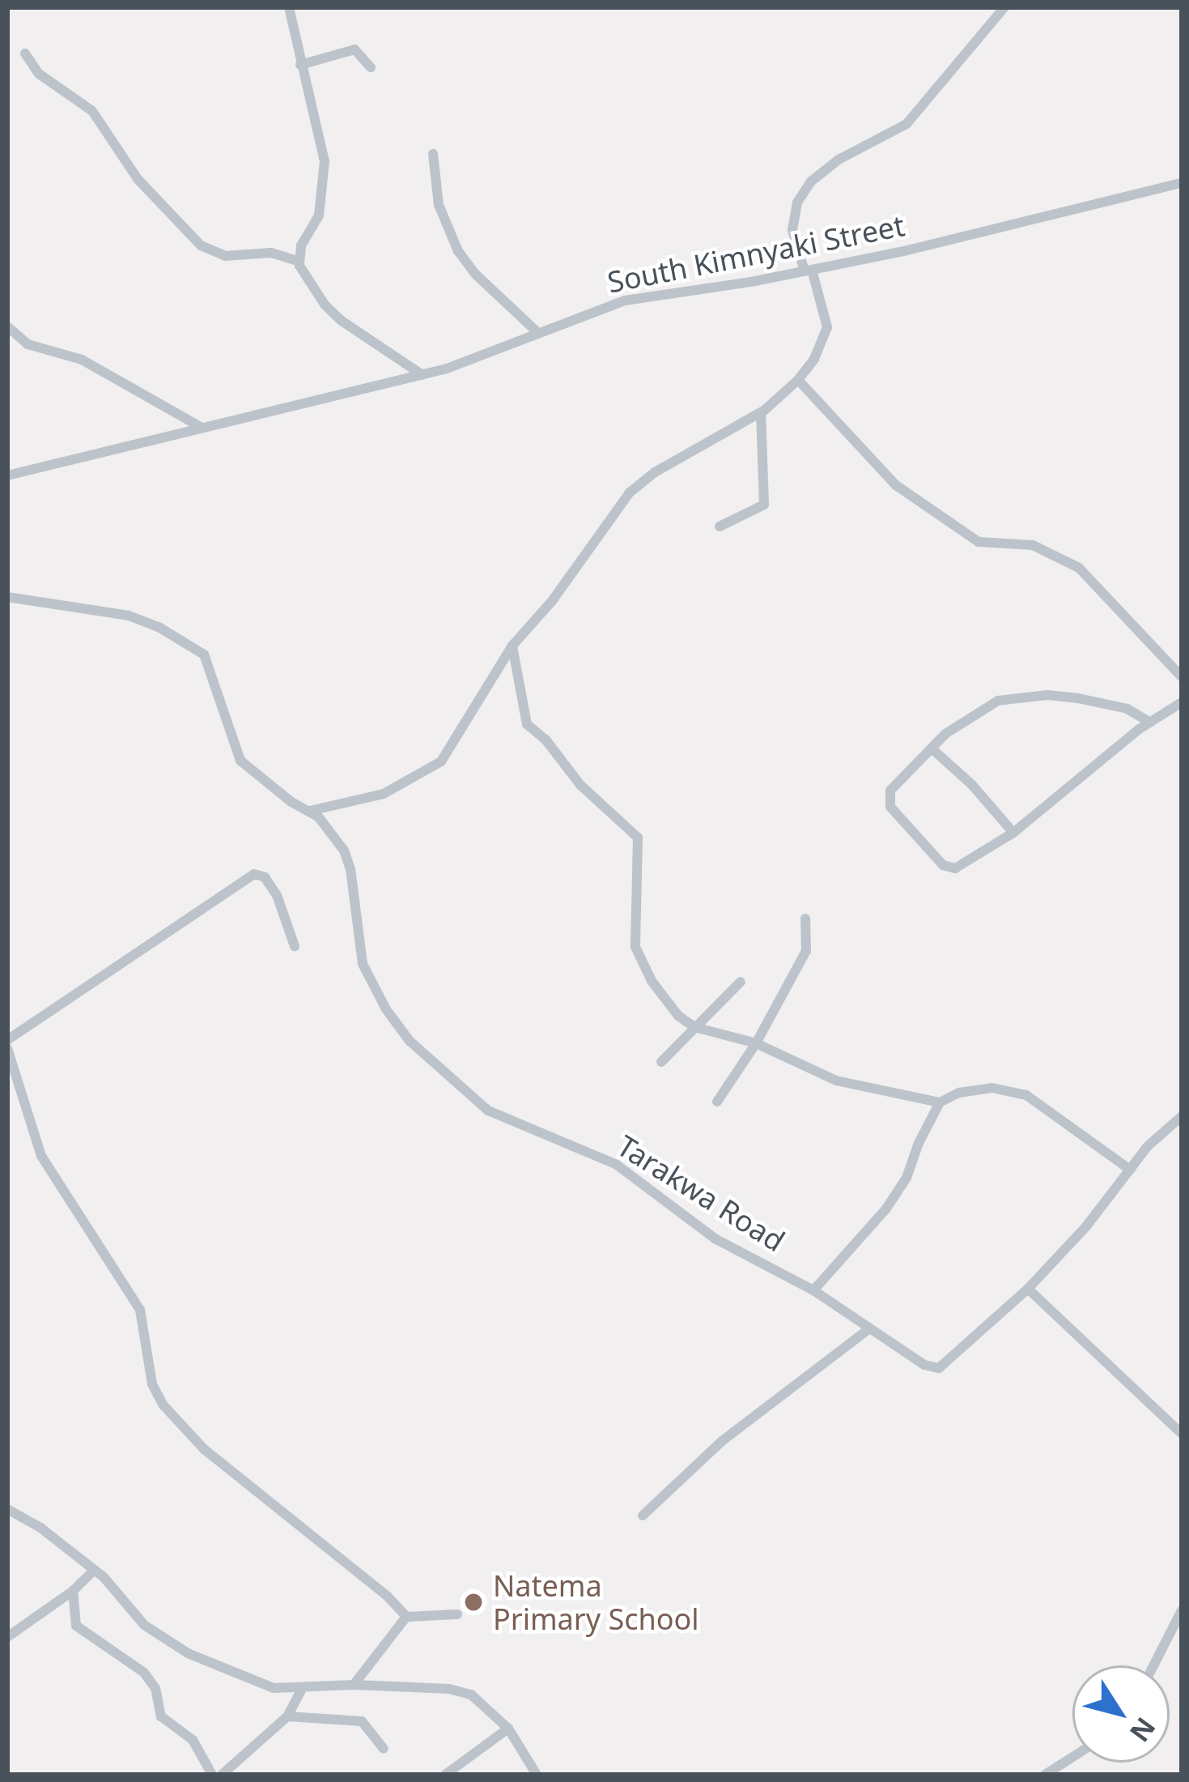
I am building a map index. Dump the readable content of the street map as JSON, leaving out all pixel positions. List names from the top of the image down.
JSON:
{
  "streets": {
    "street": ["South Kimnyaki Street", "Tarakwa Road"]
  },
  "places": ["Natema Primary School"],
  "north": "bottom right"
}
